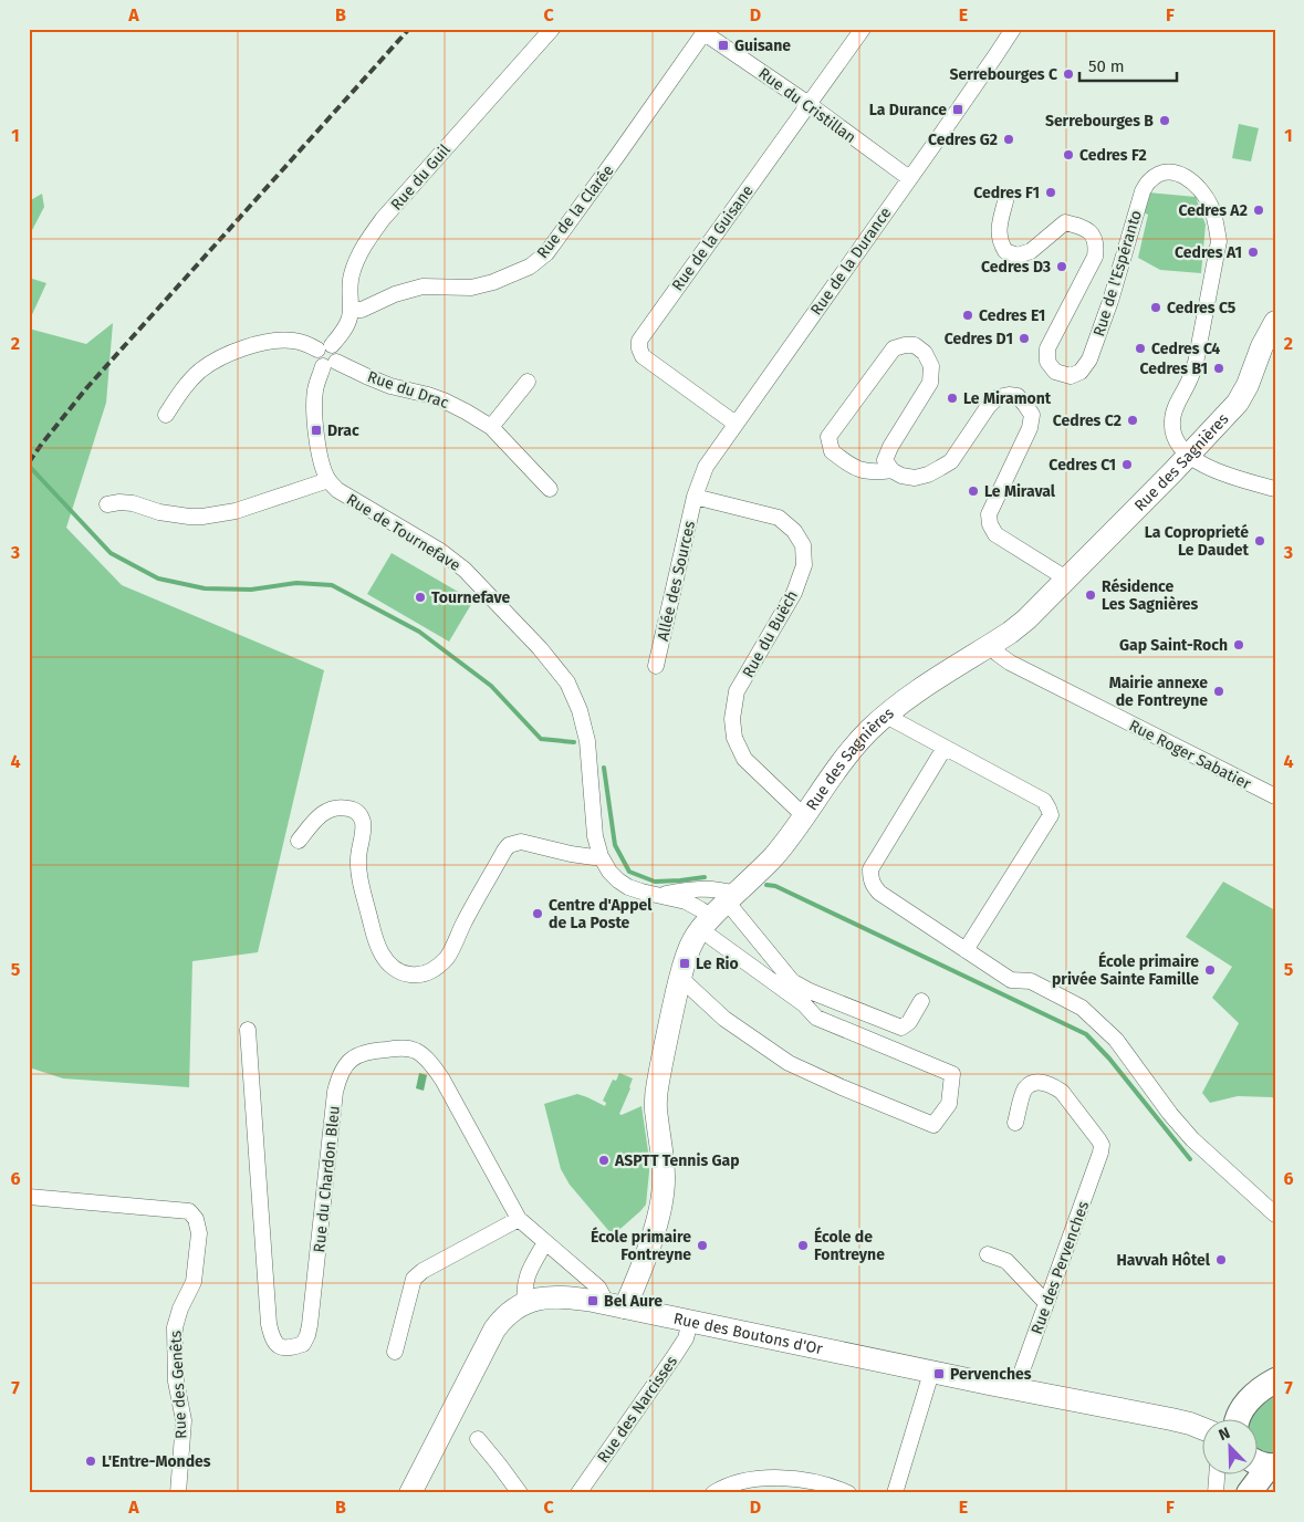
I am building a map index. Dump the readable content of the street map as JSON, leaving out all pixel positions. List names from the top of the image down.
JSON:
{
  "streets": {
    "main road": ["Rue des Sagnières", "Rue des Boutons d'Or"],
    "street": [
      "Rue du Cristillan",
      "Rue du Guil",
      "Rue de la Clarée",
      "Rue de la Guisane",
      "Rue de la Durance",
      "Rue de l'Espéranto",
      "Rue du Drac",
      "Rue de Tournefave",
      "Allée des Sources",
      "Rue du Buëch",
      "Rue Roger Sabatier",
      "Rue du Chardon Bleu",
      "Rue des Pervenches",
      "Rue des Genêts",
      "Rue des Narcisses"
    ]
  },
  "crossings": [
    ["Rue du Cristillan", "Rue de la Clarée"],
    ["Rue du Cristillan", "Rue de la Guisane"],
    ["Rue du Cristillan", "Rue de la Durance"],
    ["Rue du Guil", "Rue de la Clarée"],
    ["Rue de la Guisane", "Rue de la Durance"],
    ["Rue de la Durance", "Allée des Sources"],
    ["Rue de la Durance", "Rue du Buëch"],
    ["Rue de l'Espéranto", "Rue des Sagnières"],
    ["Rue des Sagnières", "Rue de Tournefave"],
    ["Rue des Sagnières", "Rue du Buëch"],
    ["Rue des Sagnières", "Rue Roger Sabatier"],
    ["Rue des Sagnières", "Rue du Chardon Bleu"],
    ["Rue des Sagnières", "Rue des Boutons d'Or"],
    ["Allée des Sources", "Rue du Buëch"],
    ["Rue du Chardon Bleu", "Rue des Boutons d'Or"],
    ["Rue des Pervenches", "Rue des Boutons d'Or"],
    ["Rue des Boutons d'Or", "Rue des Narcisses"]
  ],
  "places": {
    "transit": [
      "Guisane",
      "La Durance",
      "Drac",
      "Le Rio",
      "Bel Aure",
      "Pervenches"
    ],
    "other": [
      "Serrebourges C",
      "Serrebourges B",
      "Cedres G2",
      "Cedres F2",
      "Cedres F1",
      "Cedres A2",
      "Cedres A1",
      "Cedres D3",
      "Cedres C5",
      "Cedres E1",
      "Cedres D1",
      "Cedres C4",
      "Cedres B1",
      "Le Miramont",
      "Cedres C2",
      "Cedres C1",
      "Le Miraval",
      "La Coproprieté Le Daudet",
      "Résidence Les Sagnières",
      "Tournefave",
      "Gap Saint-Roch",
      "Mairie annexe de Fontreyne",
      "Centre d'Appel de La Poste",
      "École primaire privée Sainte Famille",
      "ASPTT Tennis Gap",
      "École primaire Fontreyne",
      "École de Fontreyne",
      "Havvah Hôtel",
      "L'Entre-Mondes"
    ]
  },
  "scale_bar": "50 m",
  "north": "top left",
  "grid": {
    "columns": [
      "A",
      "B",
      "C",
      "D",
      "E",
      "F"
    ],
    "rows": [
      "1",
      "2",
      "3",
      "4",
      "5",
      "6",
      "7"
    ]
  }
}
